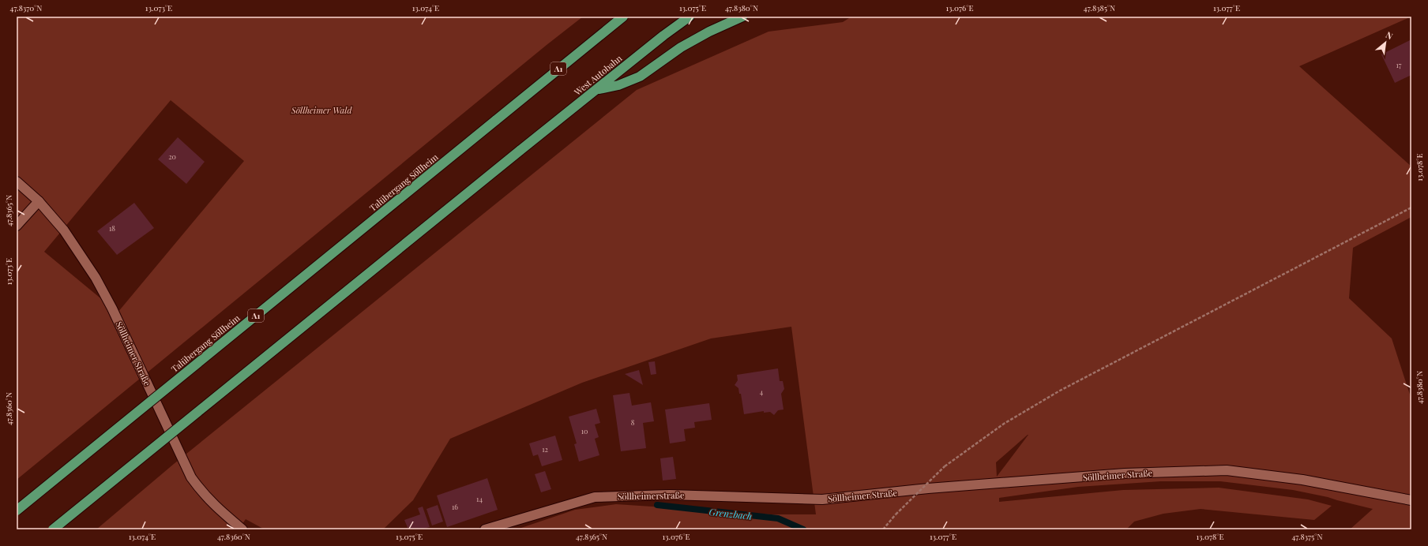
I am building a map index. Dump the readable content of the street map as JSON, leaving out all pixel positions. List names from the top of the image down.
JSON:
{
  "streets": {
    "highway": ["A1", "West Autobahn", "Talübergang Söllheim"],
    "street": ["Söllheimer Straße", "Söllheimerstraße"]
  },
  "crossings": [
    ["Söllheimer Straße", "Söllheimerstraße"]
  ],
  "water": ["Grenzbach"],
  "parks": ["Söllheimer Wald"],
  "house_numbers": [
    "17",
    "20",
    "18",
    "4",
    "8",
    "10",
    "12",
    "14",
    "16"
  ],
  "north": "top right",
  "coordinates": [
    "47.8370°N",
    "13.073°E",
    "13.074°E",
    "13.075°E",
    "47.8380°N",
    "13.076°E",
    "47.8385°N",
    "13.077°E",
    "13.078°E",
    "47.8365°N",
    "47.8360°N",
    "47.8375°N"
  ]
}
